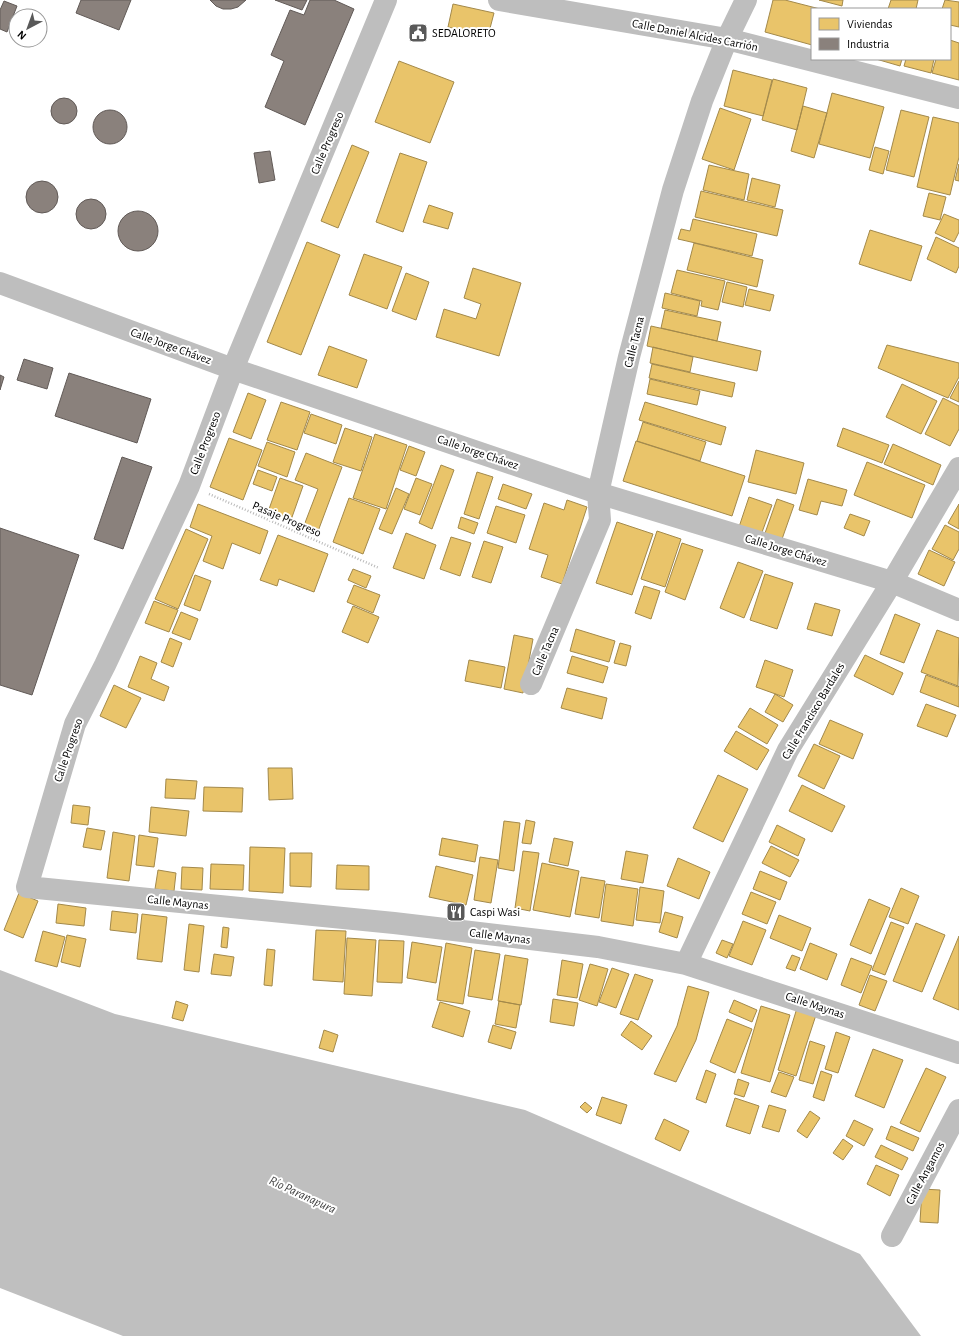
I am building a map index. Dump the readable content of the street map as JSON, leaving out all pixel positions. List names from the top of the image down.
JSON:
{
  "streets": {
    "street": [
      "Calle Daniel Alcides Carrión",
      "Calle Progreso",
      "Calle Tacna",
      "Calle Jorge Chávez",
      "Calle Francisco Bardales",
      "Calle Maynas",
      "Calle Angamos"
    ],
    "path": ["Pasaje Progreso"]
  },
  "crossings": [
    ["Calle Daniel Alcides Carrión", "Calle Tacna"],
    ["Calle Progreso", "Calle Jorge Chávez"],
    ["Calle Progreso", "Pasaje Progreso"],
    ["Calle Progreso", "Calle Maynas"],
    ["Calle Tacna", "Calle Jorge Chávez"],
    ["Calle Jorge Chávez", "Calle Francisco Bardales"],
    ["Calle Francisco Bardales", "Calle Maynas"]
  ],
  "water": ["Río Paranapura"],
  "places": {
    "public building": ["SEDALORETO"],
    "restaurant": ["Caspi Wasi"]
  },
  "legend": ["Viviendas", "Industria"],
  "north": "bottom left"
}
